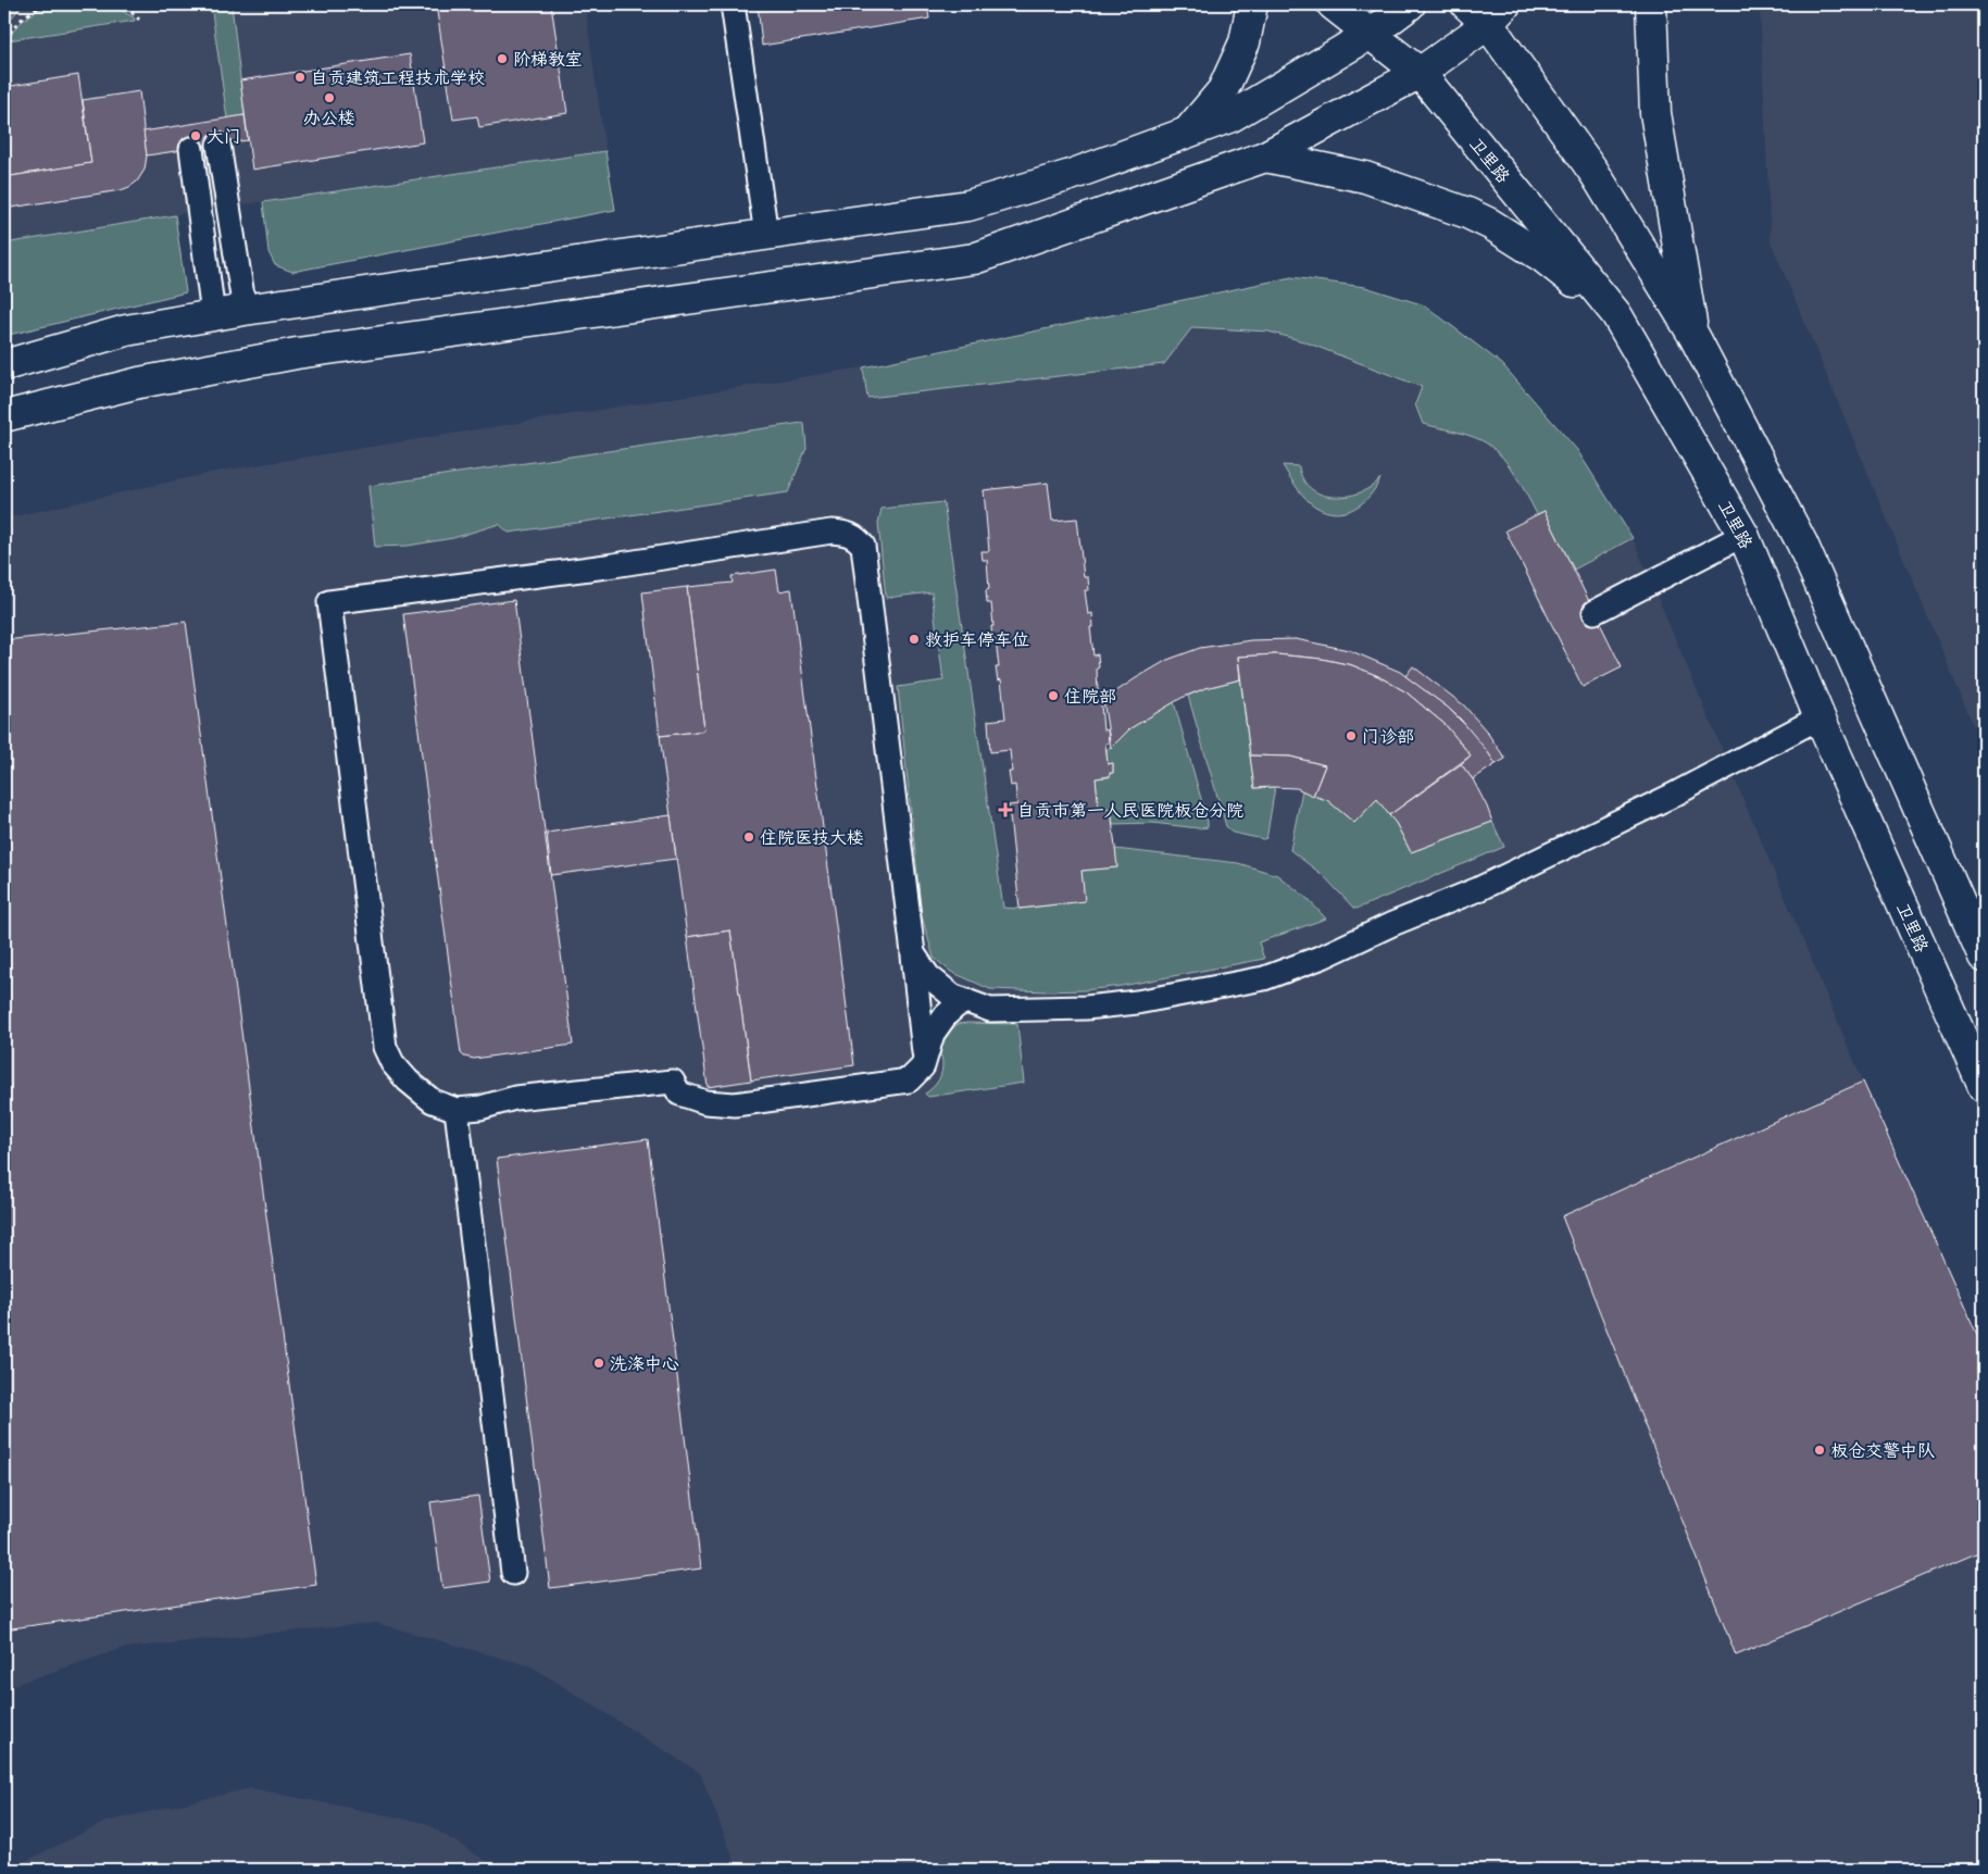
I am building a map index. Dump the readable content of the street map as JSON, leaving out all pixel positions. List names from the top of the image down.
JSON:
{
  "streets": {
    "main road": ["卫里路"]
  },
  "places": {
    "other": [
      "阶梯教室",
      "自贡建筑工程技术学校",
      "办公楼",
      "大门",
      "救护车停车位",
      "住院部",
      "门诊部",
      "住院医技大楼",
      "洗涤中心",
      "板仓交警中队"
    ],
    "health": ["自贡市第一人民医院板仓分院"]
  }
}
